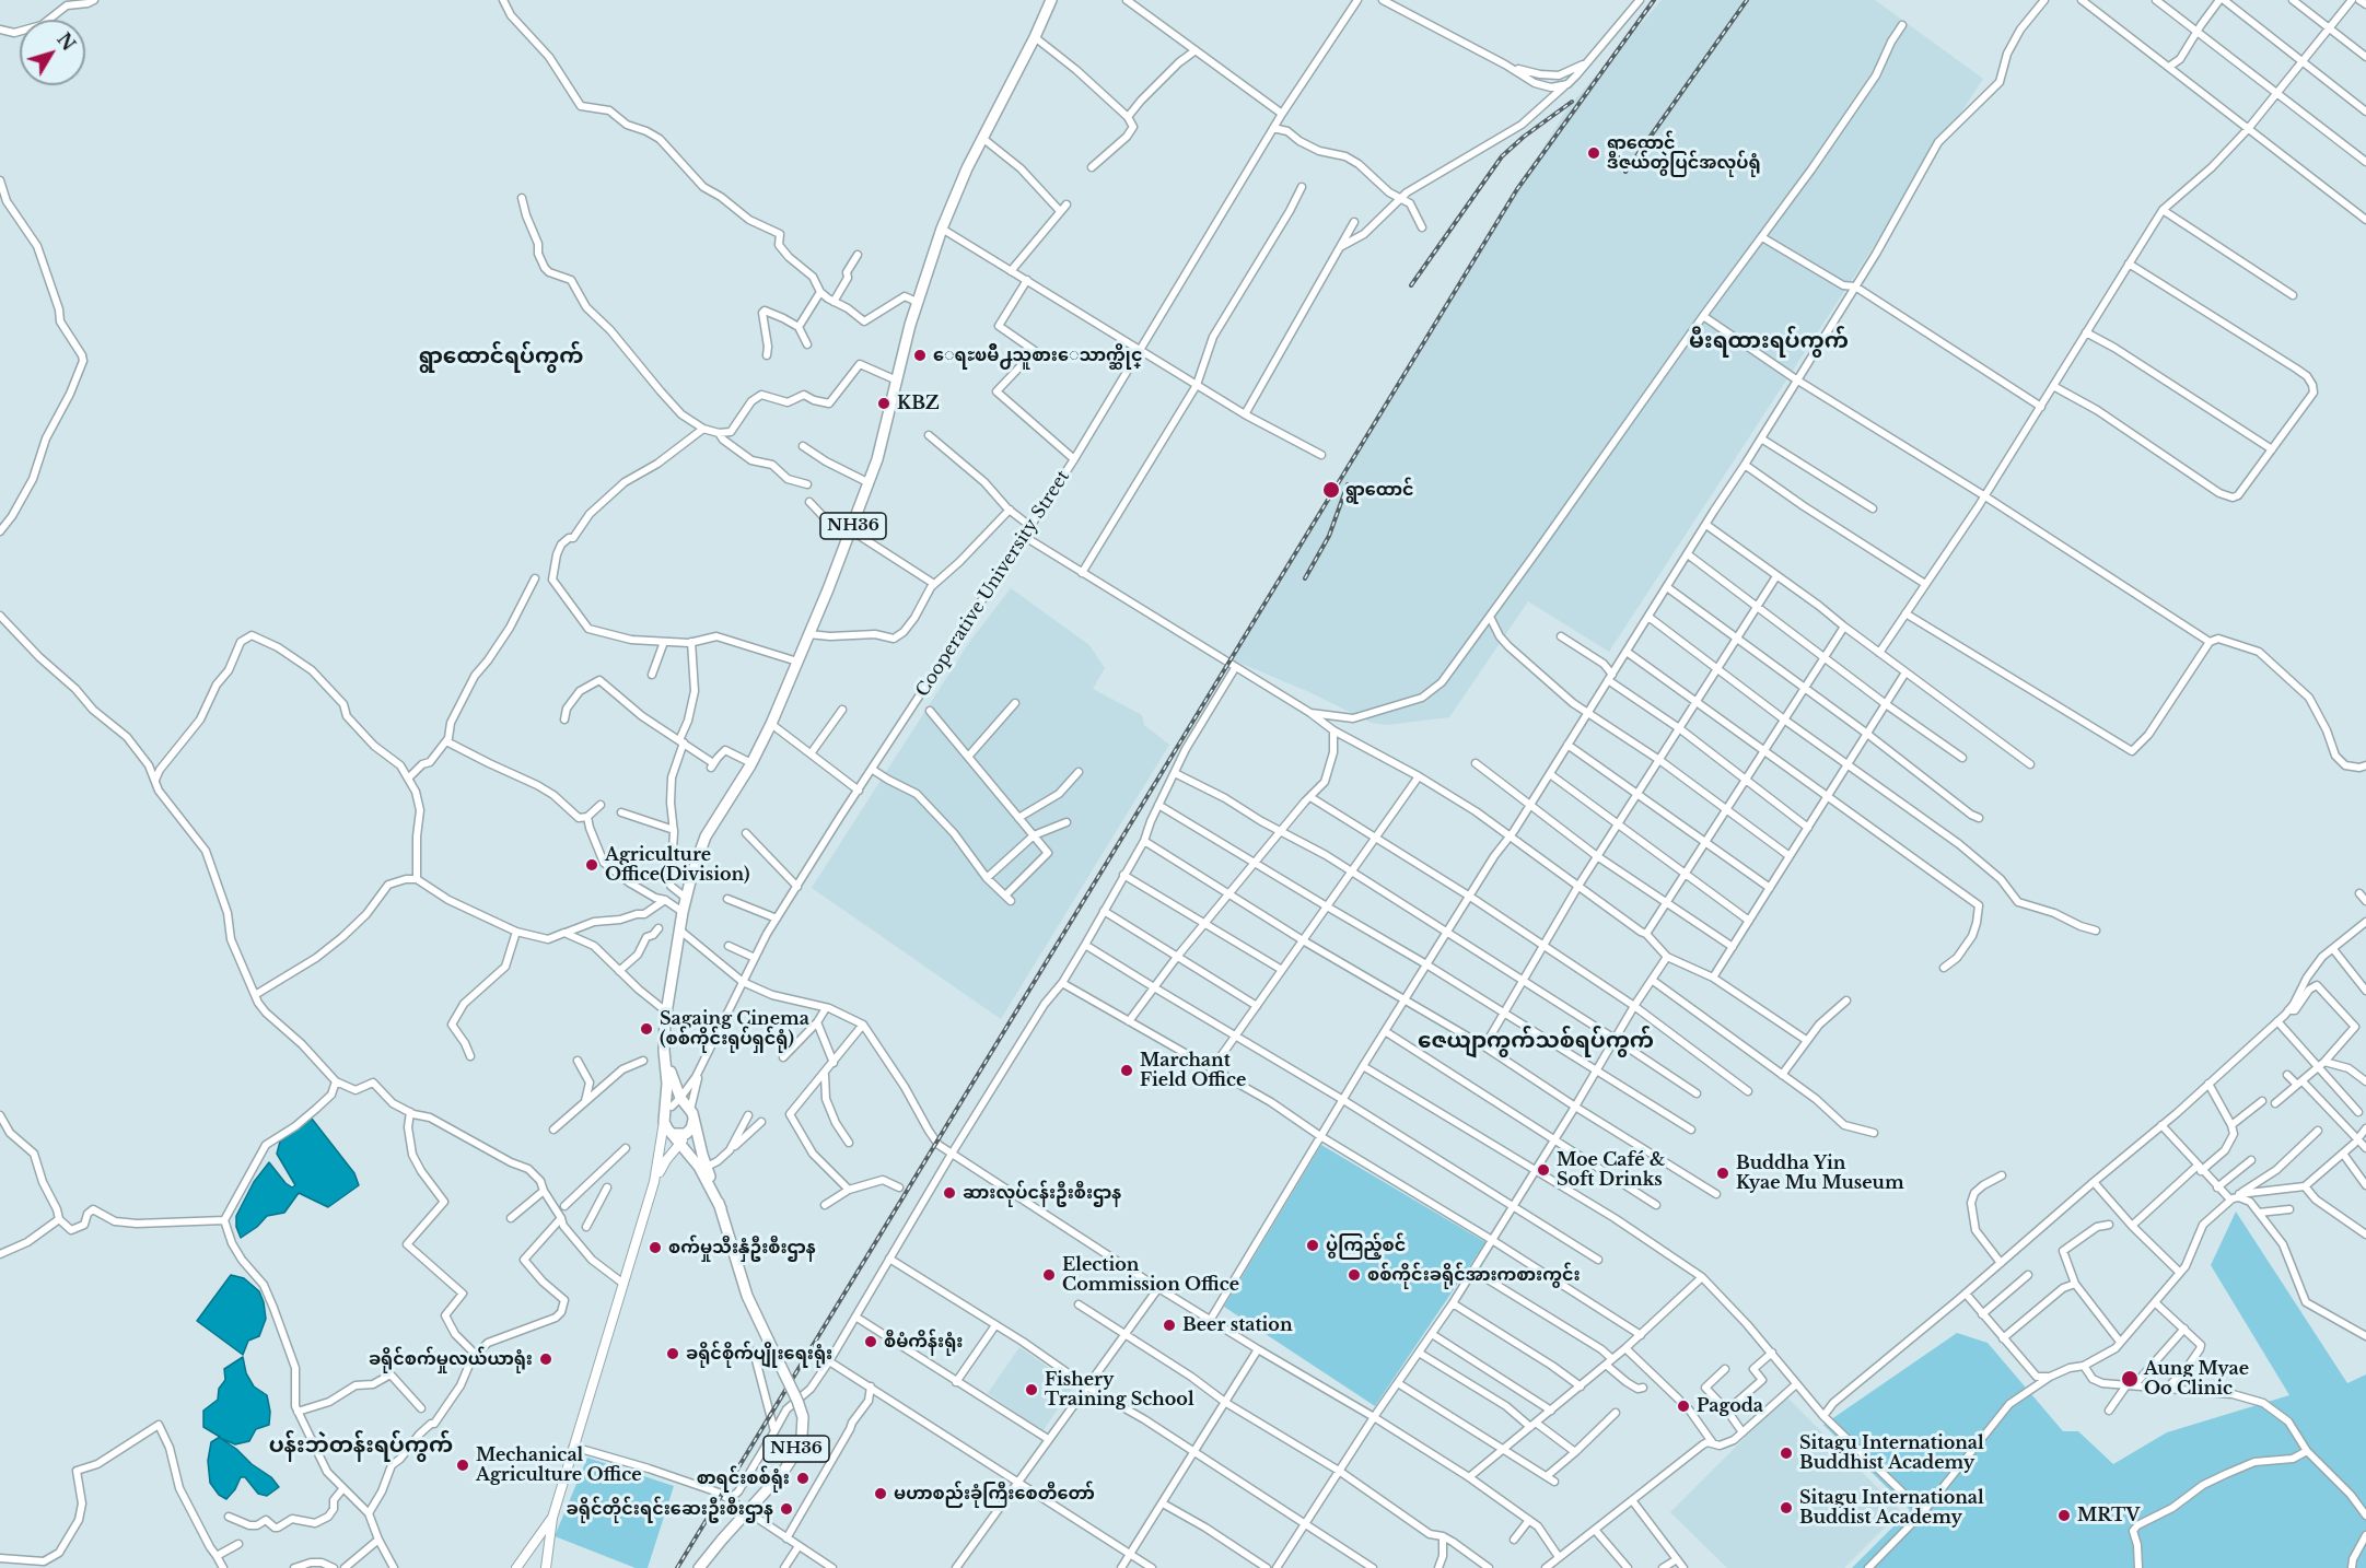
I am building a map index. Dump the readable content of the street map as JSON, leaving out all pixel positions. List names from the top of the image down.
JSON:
{
  "streets": {
    "highway": ["NH36"],
    "street": ["Cooperative University Street"]
  },
  "crossings": [
    ["NH36", "Cooperative University Street"]
  ],
  "districts": [
    "မီးရထားရပ်ကွက်",
    "ရွာထောင်ရပ်ကွက်",
    "ဇေယျာကွက်သစ်ရပ်ကွက်",
    "ပန်းဘဲတန်းရပ်ကွက်"
  ],
  "places": [
    "ရွာထောင် ဒီဇယ်တွဲပြင်အလုပ်ရုံ",
    "ေရႊၿမိဳ႕သူစားေသာက္ဆိုင္",
    "KBZ",
    "ရွာထောင်",
    "Agriculture Office(Division)",
    "Sagaing Cinema (စစ်ကိုင်းရုပ်ရှင်ရုံ)",
    "Marchant Field Office",
    "Moe Café & Soft Drinks",
    "Buddha Yin Kyae Mu Museum",
    "ဆားလုပ်ငန်းဦးစီးဌာန",
    "ပွဲကြည့်စင်",
    "စက်မှုသီးနှံဦးစီးဌာန",
    "Election Commission Office",
    "စစ်ကိုင်းခရိုင်အားကစားကွင်း",
    "Beer station",
    "စီမံကိန်းရုံး‌",
    "ခရိုင်စိုက်ပျိုးရေးရုံး",
    "ခရိုင်စက်မှုလယ်ယာရုံး",
    "Aung Myae Oo Clinic",
    "Fishery Training School",
    "Pagoda",
    "Sitagu International Buddhist Academy",
    "Mechanical Agriculture Office",
    "စာရင်းစစ်ရုံး",
    "မဟာစည်းခုံကြီးစေတီတော်",
    "Sitagu International Buddist Academy",
    "ခရိုင်တိုင်းရင်းဆေးဦးစီးဌာန",
    "MRTV"
  ],
  "north": "top right"
}
